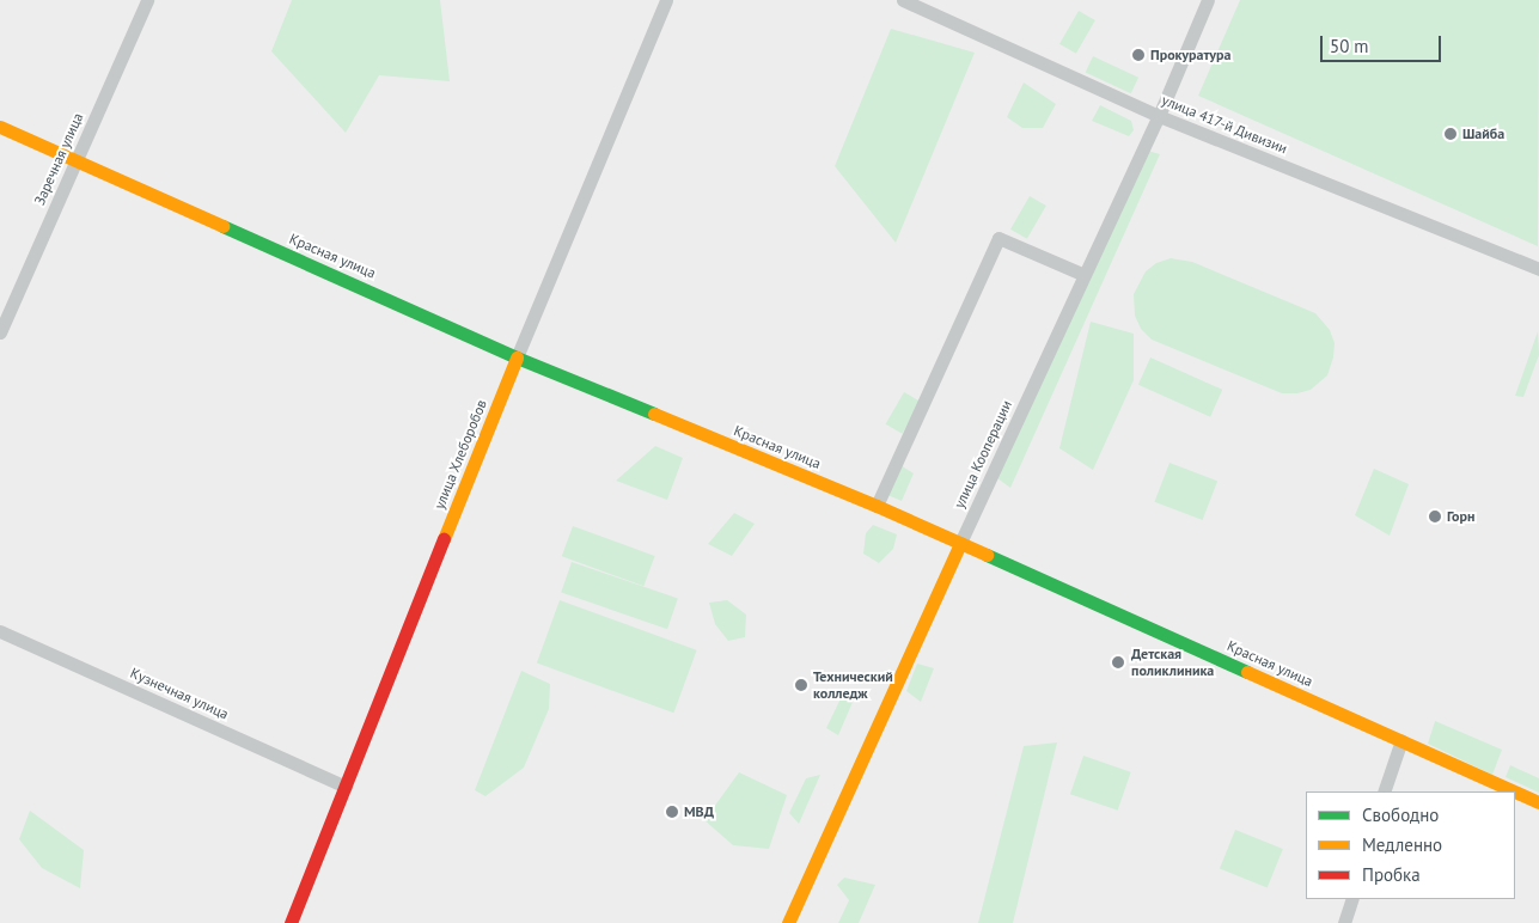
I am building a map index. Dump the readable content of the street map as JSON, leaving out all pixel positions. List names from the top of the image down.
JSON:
{
  "streets": {
    "street": [
      "улица 417-й Дивизии",
      "Заречная улица",
      "Красная улица",
      "улица Хлеборобов",
      "улица Кооперации",
      "Кузнечная улица"
    ]
  },
  "crossings": [
    ["улица 417-й Дивизии", "улица Кооперации"],
    ["Заречная улица", "Красная улица"],
    ["Красная улица", "улица Хлеборобов"],
    ["Красная улица", "улица Кооперации"],
    ["улица Хлеборобов", "Кузнечная улица"]
  ],
  "places": [
    "Прокуратура",
    "Шайба",
    "Горн",
    "Детская поликлиника",
    "Технический колледж",
    "МВД"
  ],
  "legend": ["Свободно", "Медленно", "Пробка"],
  "scale_bar": "50 m"
}
